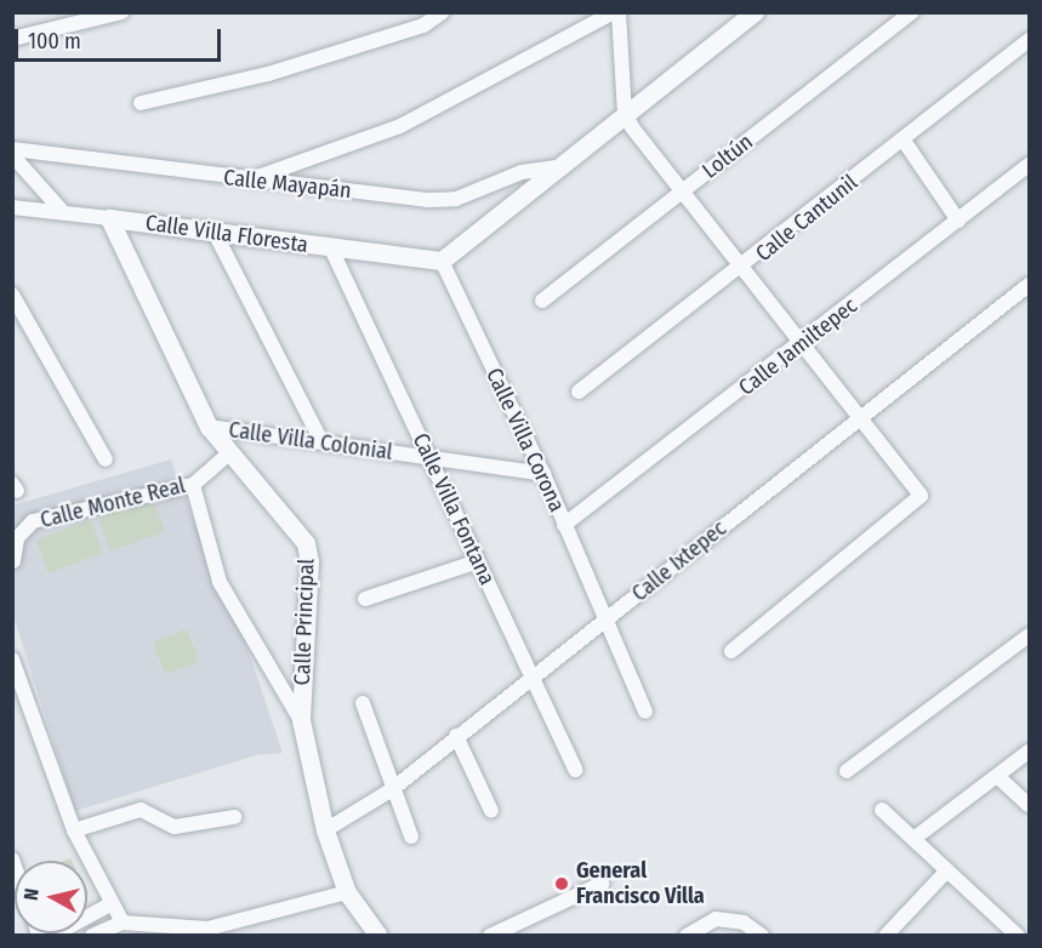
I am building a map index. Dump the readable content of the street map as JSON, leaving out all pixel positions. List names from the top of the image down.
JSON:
{
  "streets": {
    "street": [
      "Loltún",
      "Calle Mayapán",
      "Calle Cantunil",
      "Calle Villa Floresta",
      "Calle Jamiltepec",
      "Calle Villa Corona",
      "Calle Villa Colonial",
      "Calle Monte Real",
      "Calle Villa Fontana",
      "Calle Ixtepec",
      "Calle Principal"
    ]
  },
  "crossings": [
    ["Calle Villa Floresta", "Calle Villa Corona"],
    ["Calle Villa Floresta", "Calle Villa Fontana"],
    ["Calle Villa Floresta", "Calle Principal"],
    ["Calle Jamiltepec", "Calle Villa Corona"],
    ["Calle Villa Corona", "Calle Villa Colonial"],
    ["Calle Villa Corona", "Calle Ixtepec"],
    ["Calle Villa Colonial", "Calle Villa Fontana"],
    ["Calle Villa Colonial", "Calle Principal"],
    ["Calle Monte Real", "Calle Principal"],
    ["Calle Villa Fontana", "Calle Ixtepec"],
    ["Calle Ixtepec", "Calle Principal"]
  ],
  "places": ["General Francisco Villa"],
  "scale_bar": "100 m",
  "north": "left"
}
